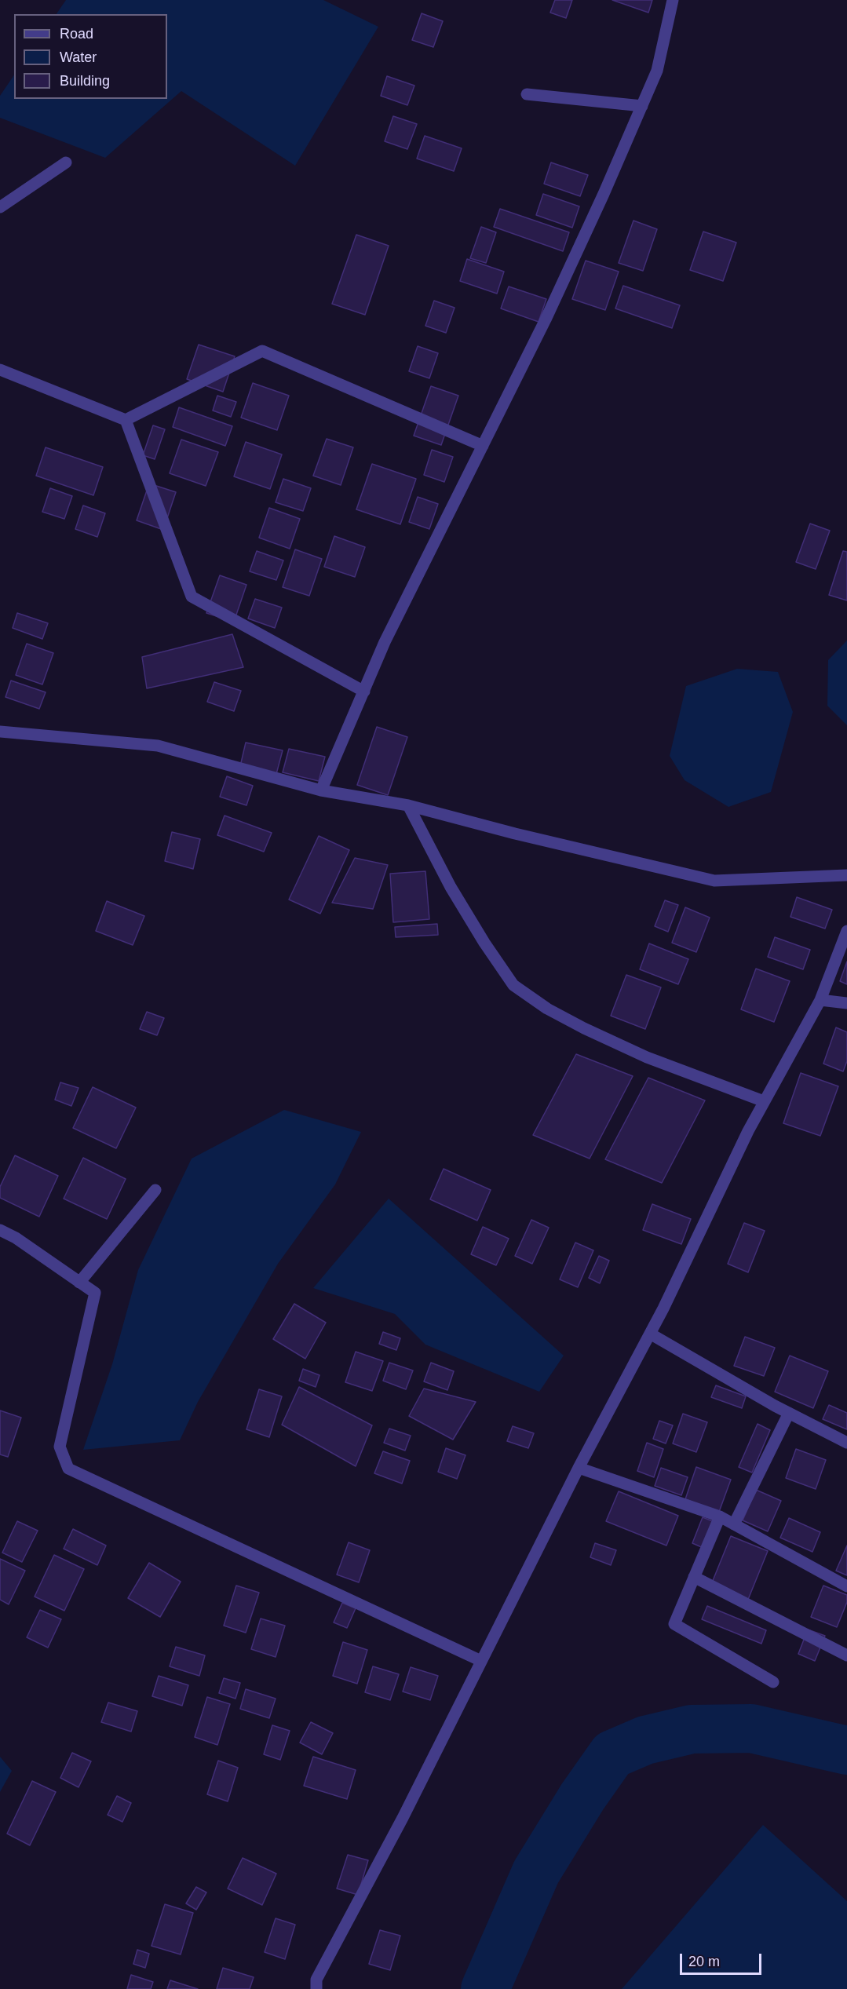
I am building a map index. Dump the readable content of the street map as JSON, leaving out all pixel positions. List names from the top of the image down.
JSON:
{
  "legend": ["Road", "Water", "Building"],
  "scale_bar": "20 m"
}
